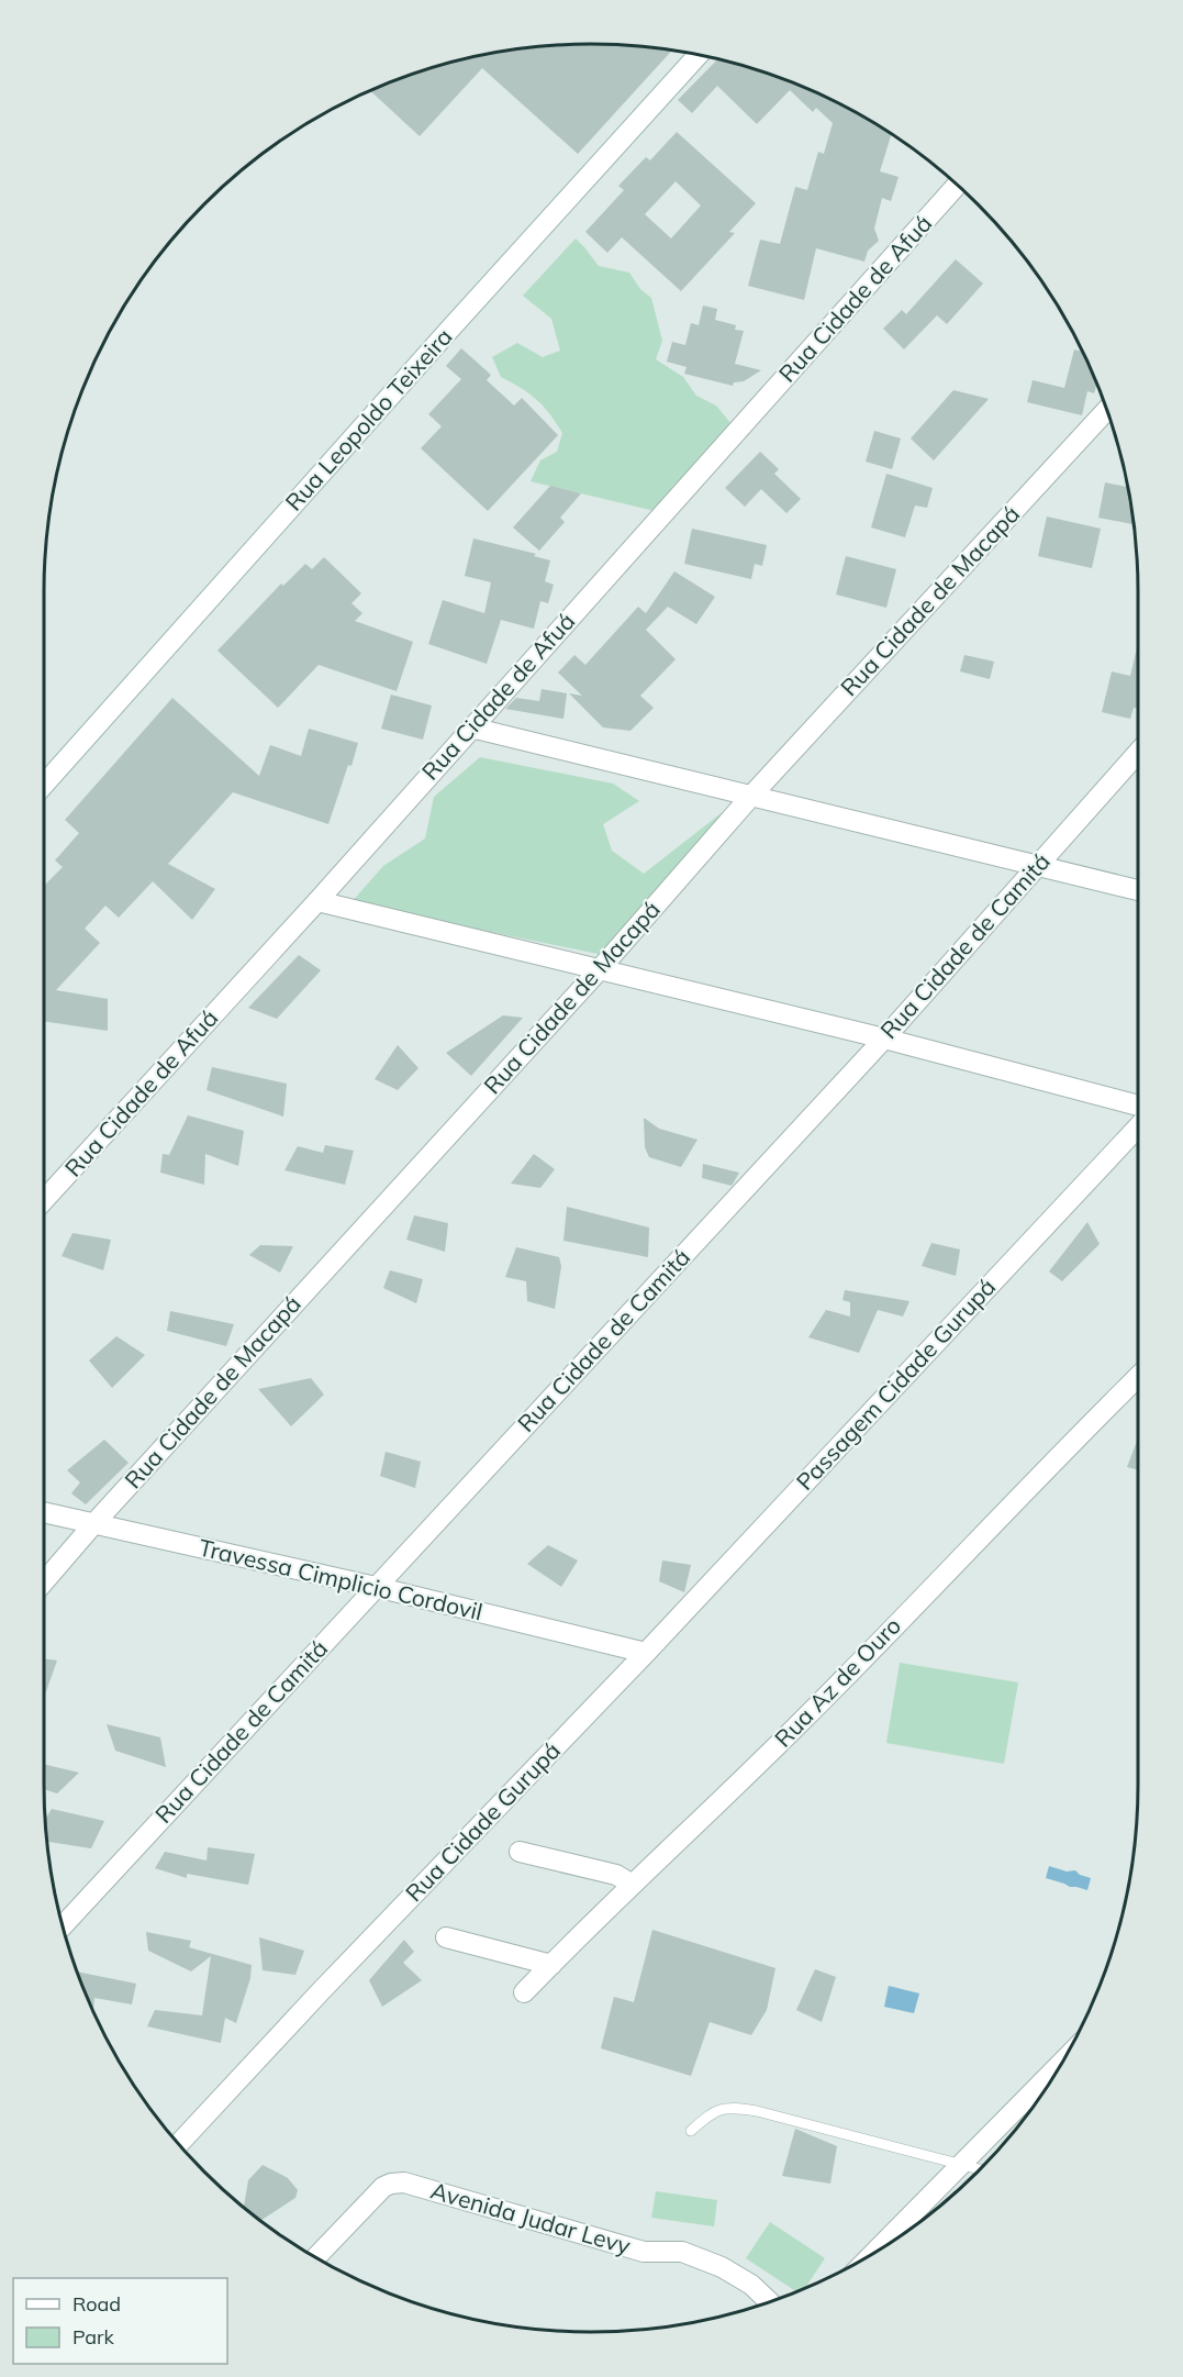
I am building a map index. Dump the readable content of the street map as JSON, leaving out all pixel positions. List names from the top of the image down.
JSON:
{
  "streets": {
    "street": [
      "Rua Cidade de Afuá",
      "Rua Leopoldo Teixeira",
      "Rua Cidade de Macapá",
      "Rua Cidade de Camitá",
      "Passagem Cidade Gurupá",
      "Travessa Cimplicio Cordovil",
      "Rua Az de Ouro",
      "Rua Cidade Gurupá",
      "Avenida Judar Levy"
    ]
  },
  "crossings": [
    ["Rua Cidade de Macapá", "Travessa Cimplicio Cordovil"],
    ["Rua Cidade de Camitá", "Travessa Cimplicio Cordovil"],
    ["Passagem Cidade Gurupá", "Travessa Cimplicio Cordovil"],
    ["Passagem Cidade Gurupá", "Rua Cidade Gurupá"],
    ["Travessa Cimplicio Cordovil", "Rua Cidade Gurupá"]
  ],
  "legend": ["Road", "Park"]
}
